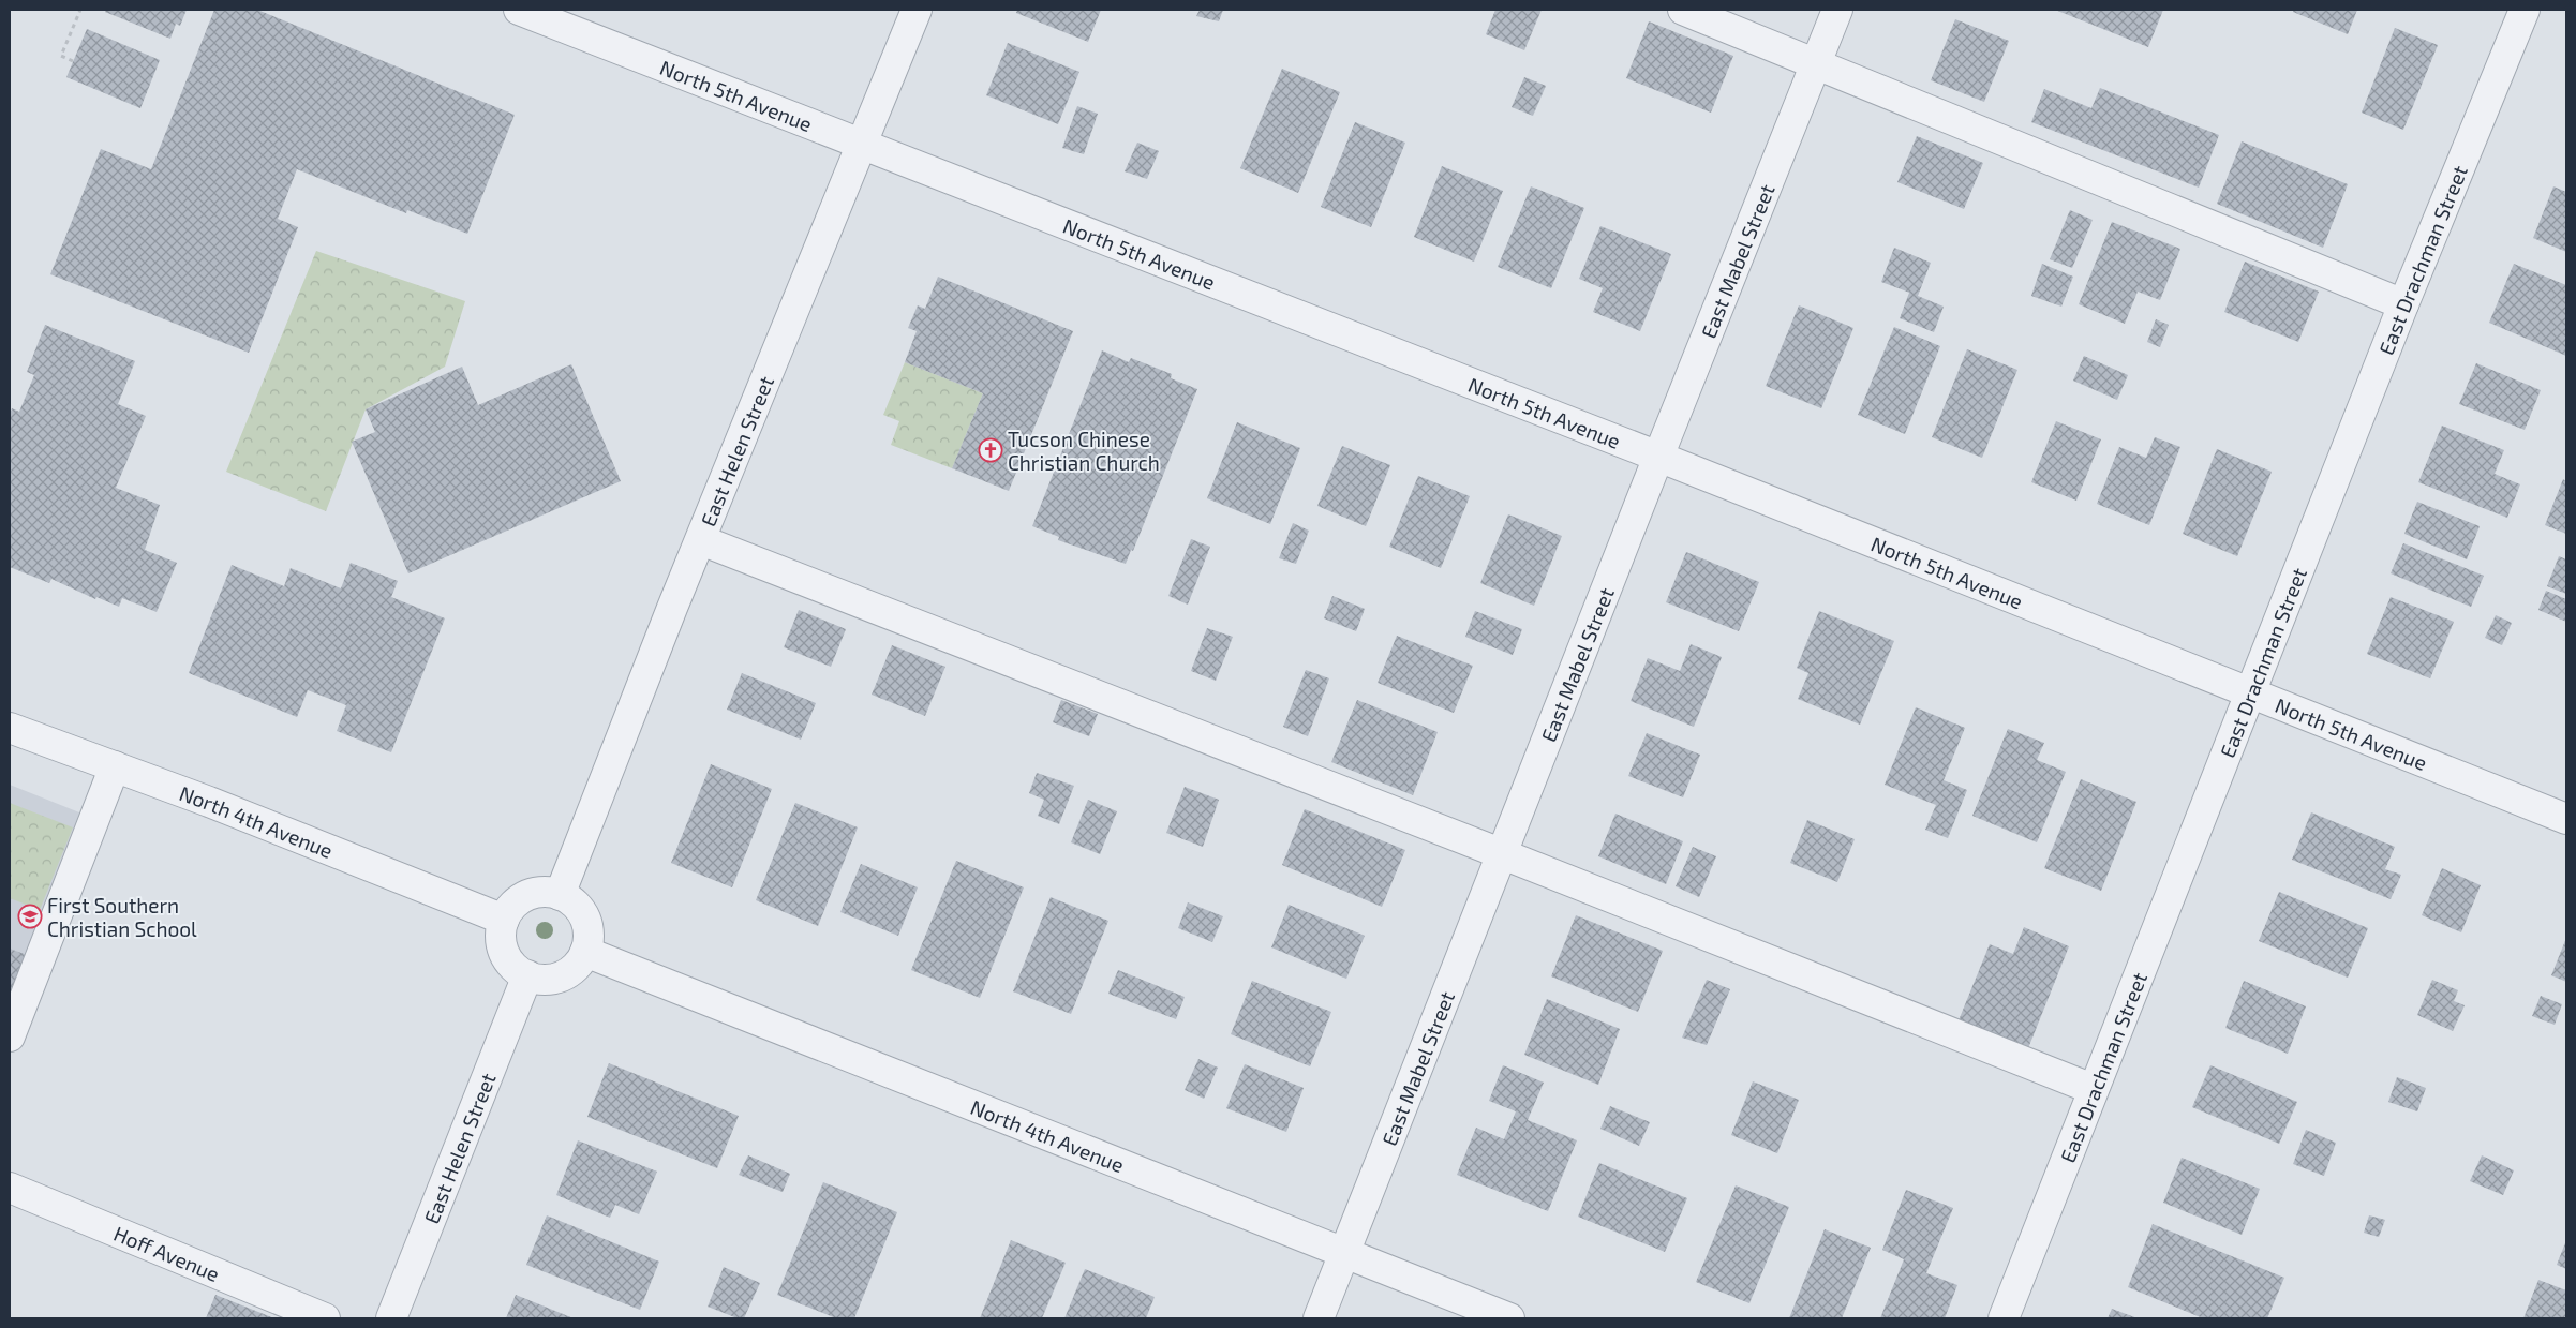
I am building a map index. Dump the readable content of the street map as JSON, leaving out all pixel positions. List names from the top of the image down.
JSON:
{
  "streets": {
    "street": [
      "North 5th Avenue",
      "East Drachman Street",
      "East Mabel Street",
      "East Helen Street",
      "North 4th Avenue",
      "Hoff Avenue"
    ]
  },
  "crossings": [
    ["North 5th Avenue", "East Drachman Street"],
    ["North 5th Avenue", "East Mabel Street"],
    ["North 5th Avenue", "East Helen Street"],
    ["East Mabel Street", "North 4th Avenue"],
    ["East Helen Street", "North 4th Avenue"]
  ],
  "places": {
    "church": ["Tucson Chinese Christian Church"],
    "school or university": ["First Southern Christian School"]
  }
}
